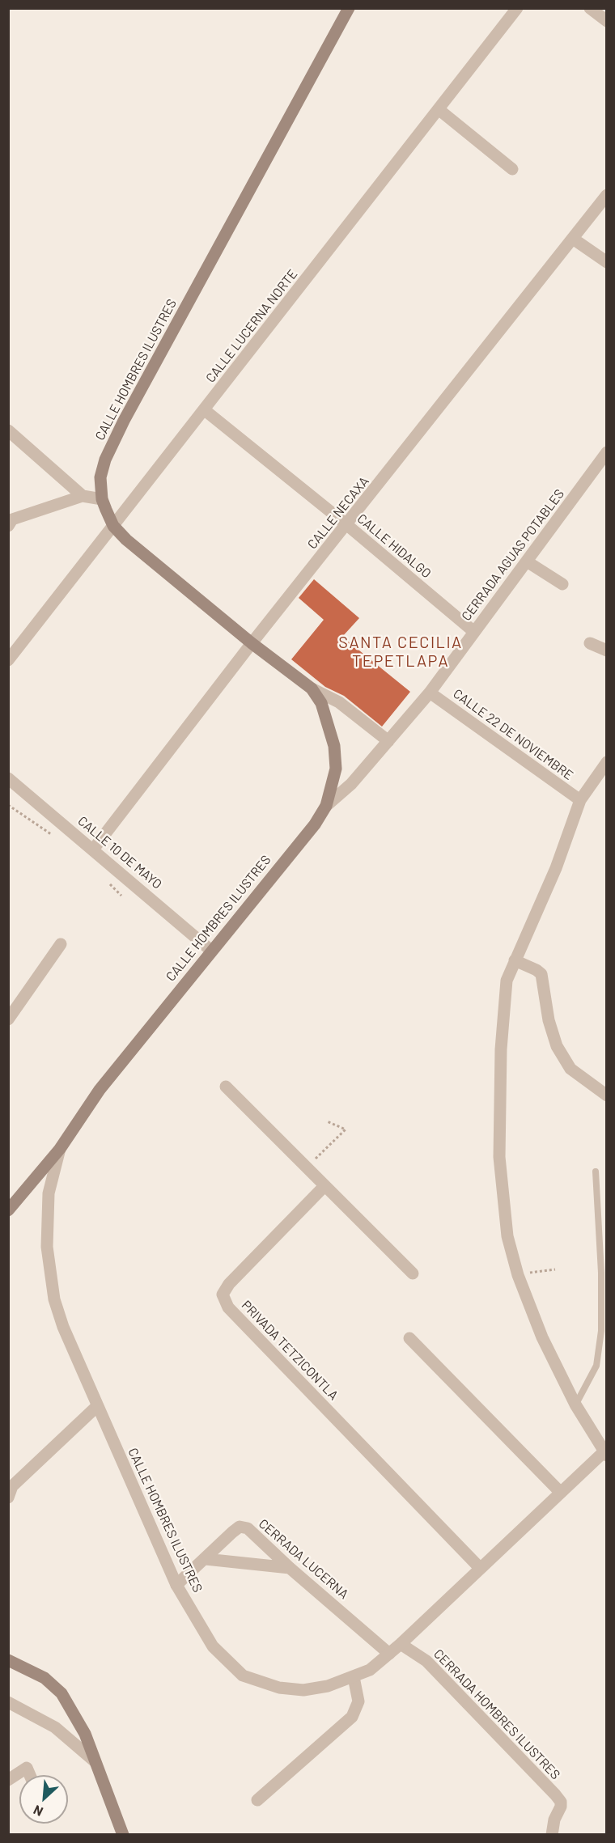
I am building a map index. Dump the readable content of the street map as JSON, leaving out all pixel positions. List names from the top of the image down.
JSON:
{
  "streets": {
    "main road": ["CALLE HOMBRES ILUSTRES"],
    "street": [
      "CALLE LUCERNA NORTE",
      "CALLE NECAXA",
      "CALLE HIDALGO",
      "CERRADA AGUAS POTABLES",
      "CALLE 22 DE NOVIEMBRE",
      "CALLE 10 DE MAYO",
      "PRIVADA TETZICONTLA",
      "CERRADA LUCERNA",
      "CERRADA HOMBRES ILUSTRES"
    ]
  },
  "crossings": [
    ["CALLE LUCERNA NORTE", "CALLE HOMBRES ILUSTRES"],
    ["CALLE LUCERNA NORTE", "CALLE HIDALGO"],
    ["CALLE HOMBRES ILUSTRES", "CALLE NECAXA"],
    ["CALLE HOMBRES ILUSTRES", "CERRADA AGUAS POTABLES"],
    ["CALLE HOMBRES ILUSTRES", "CALLE 10 DE MAYO"],
    ["CALLE HOMBRES ILUSTRES", "PRIVADA TETZICONTLA"],
    ["CALLE HOMBRES ILUSTRES", "CERRADA LUCERNA"],
    ["CALLE HOMBRES ILUSTRES", "CERRADA HOMBRES ILUSTRES"],
    ["CALLE NECAXA", "CALLE HIDALGO"],
    ["CALLE NECAXA", "CALLE 10 DE MAYO"],
    ["CALLE HIDALGO", "CERRADA AGUAS POTABLES"],
    ["CERRADA AGUAS POTABLES", "CALLE 22 DE NOVIEMBRE"]
  ],
  "districts": ["SANTA CECILIA TEPETLAPA"],
  "north": "bottom left"
}
